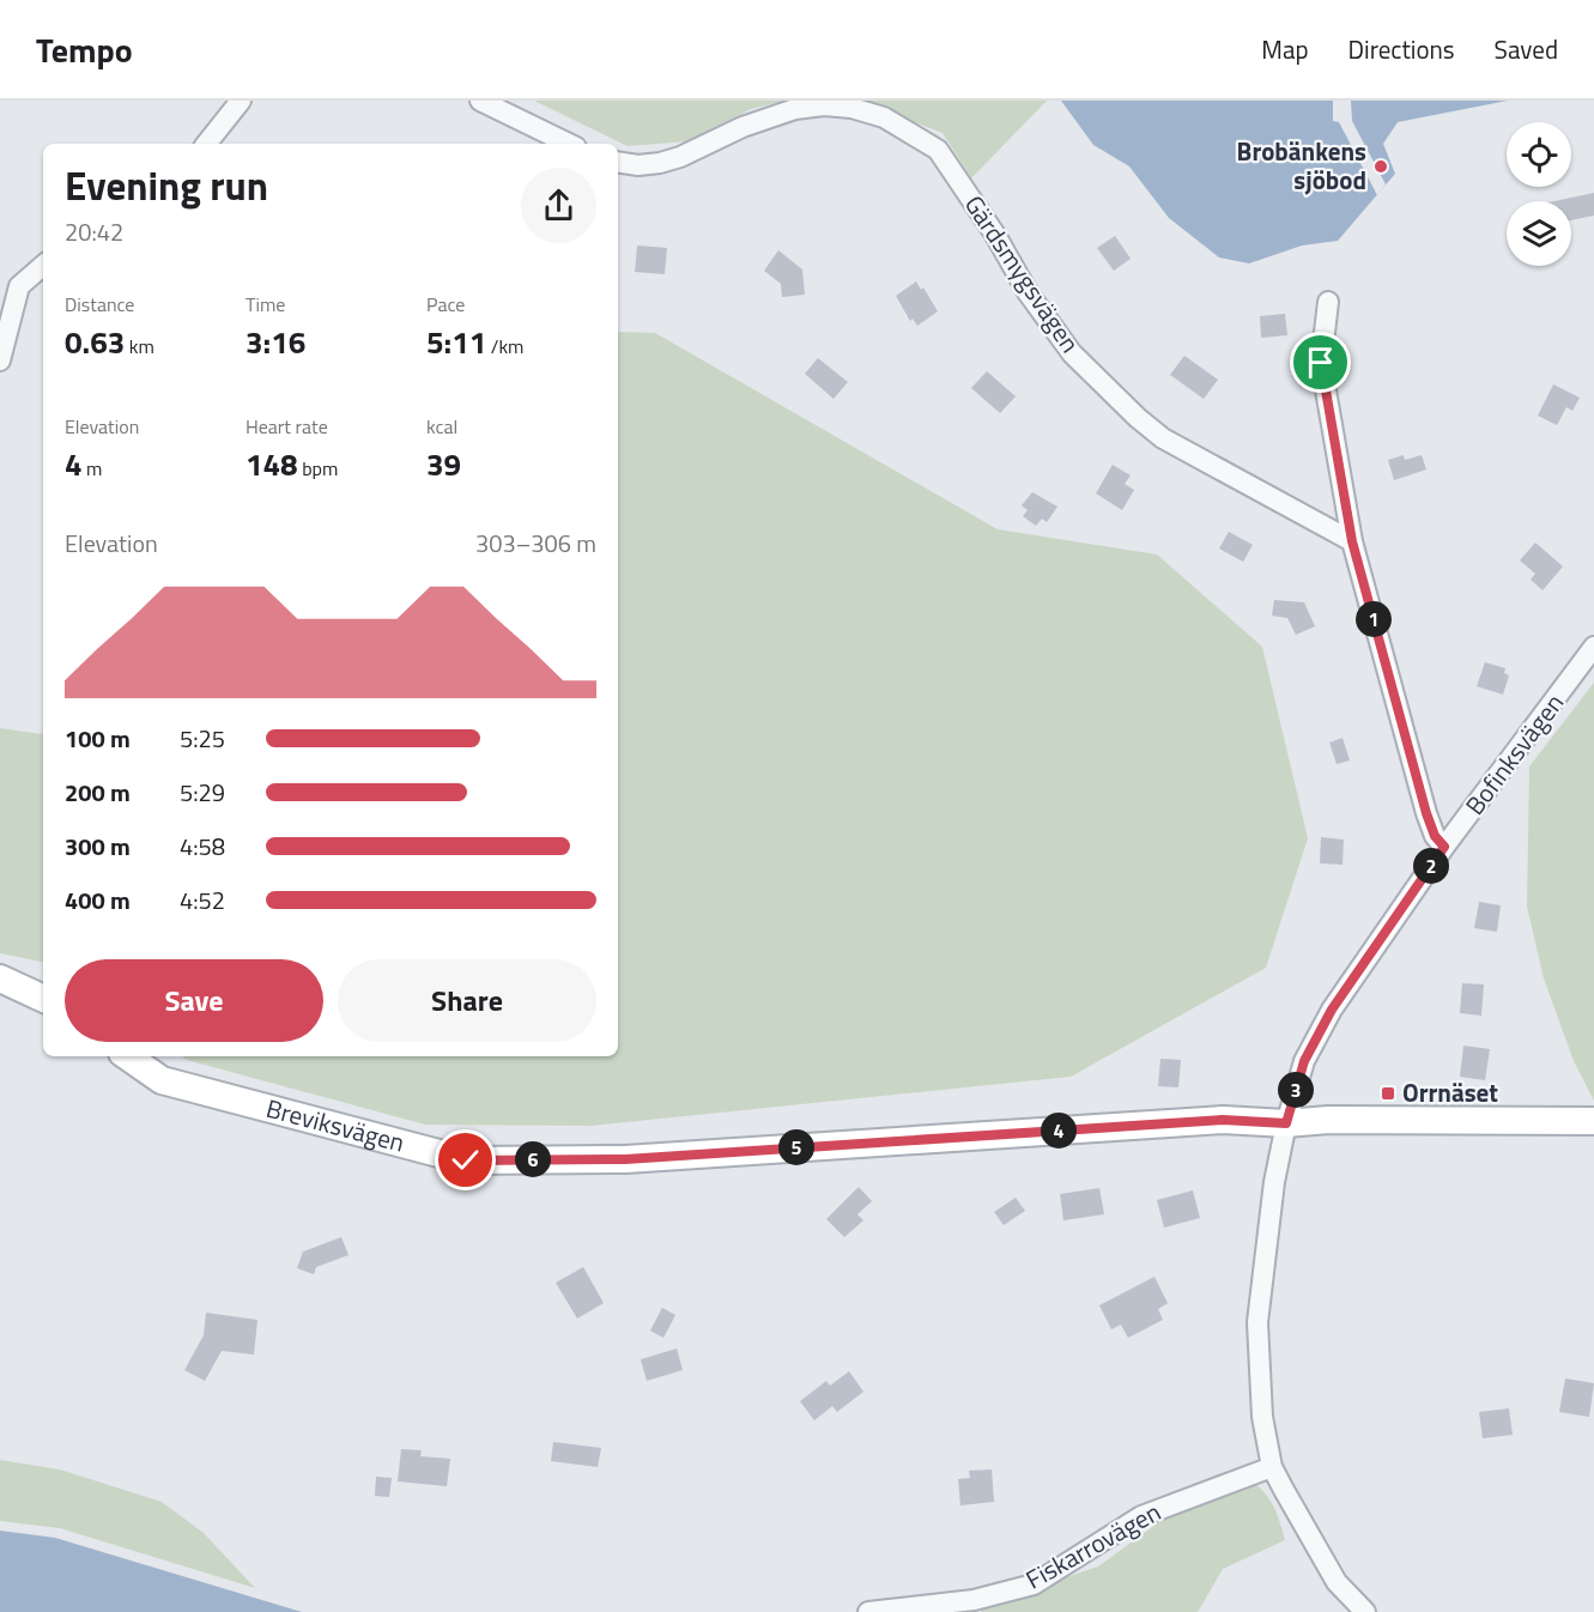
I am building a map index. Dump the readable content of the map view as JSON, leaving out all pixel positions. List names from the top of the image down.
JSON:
{
  "streets": {
    "main road": ["Breviksvägen"],
    "street": ["Gärdsmygsvägen", "Bofinksvägen", "Fiskarrovägen"]
  },
  "crossings": [
    ["Bofinksvägen", "Breviksvägen"],
    ["Bofinksvägen", "Fiskarrovägen"]
  ],
  "places": {
    "other": ["Brobänkens sjöbod"],
    "transit": ["Orrnäset"]
  },
  "page": {
    "header": "Tempo",
    "nav": ["Map", "Directions", "Saved"],
    "heading": ["Evening run", "20:42"],
    "stats": [
      ["Distance", "0.63 km"],
      ["Time", "3:16"],
      ["Pace", "5:11 /km"],
      ["Elevation", "4 m"],
      ["Heart rate", "148 bpm"],
      ["kcal", "39"]
    ],
    "chart": ["Elevation", "303–306 m"],
    "pins": [
      "1",
      "2",
      "3",
      "4",
      "5",
      "6"
    ],
    "list": [
      {
        "name": "100 m",
        "note": "5:25"
      },
      {
        "name": "200 m",
        "note": "5:29"
      },
      {
        "name": "300 m",
        "note": "4:58"
      },
      {
        "name": "400 m",
        "note": "4:52"
      }
    ],
    "buttons": ["Save", "Share"]
  }
}
